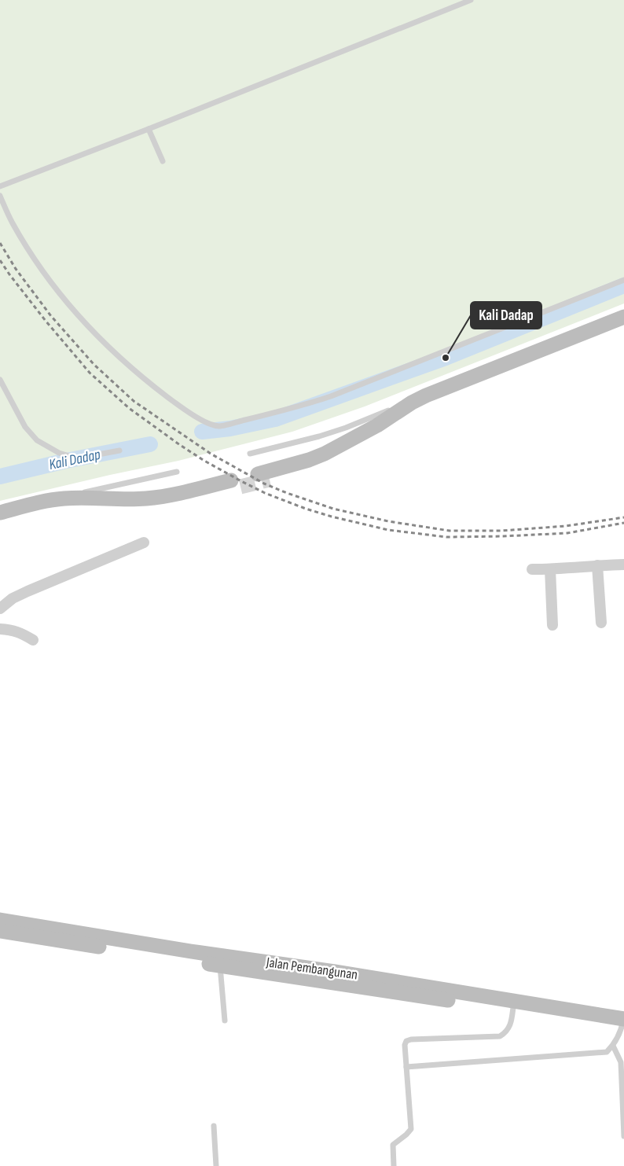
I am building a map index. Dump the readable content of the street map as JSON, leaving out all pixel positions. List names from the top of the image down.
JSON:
{
  "streets": {
    "main road": ["Jalan Pembangunan"]
  },
  "water": ["Kali Dadap"],
  "places": ["Kali Dadap"]
}
